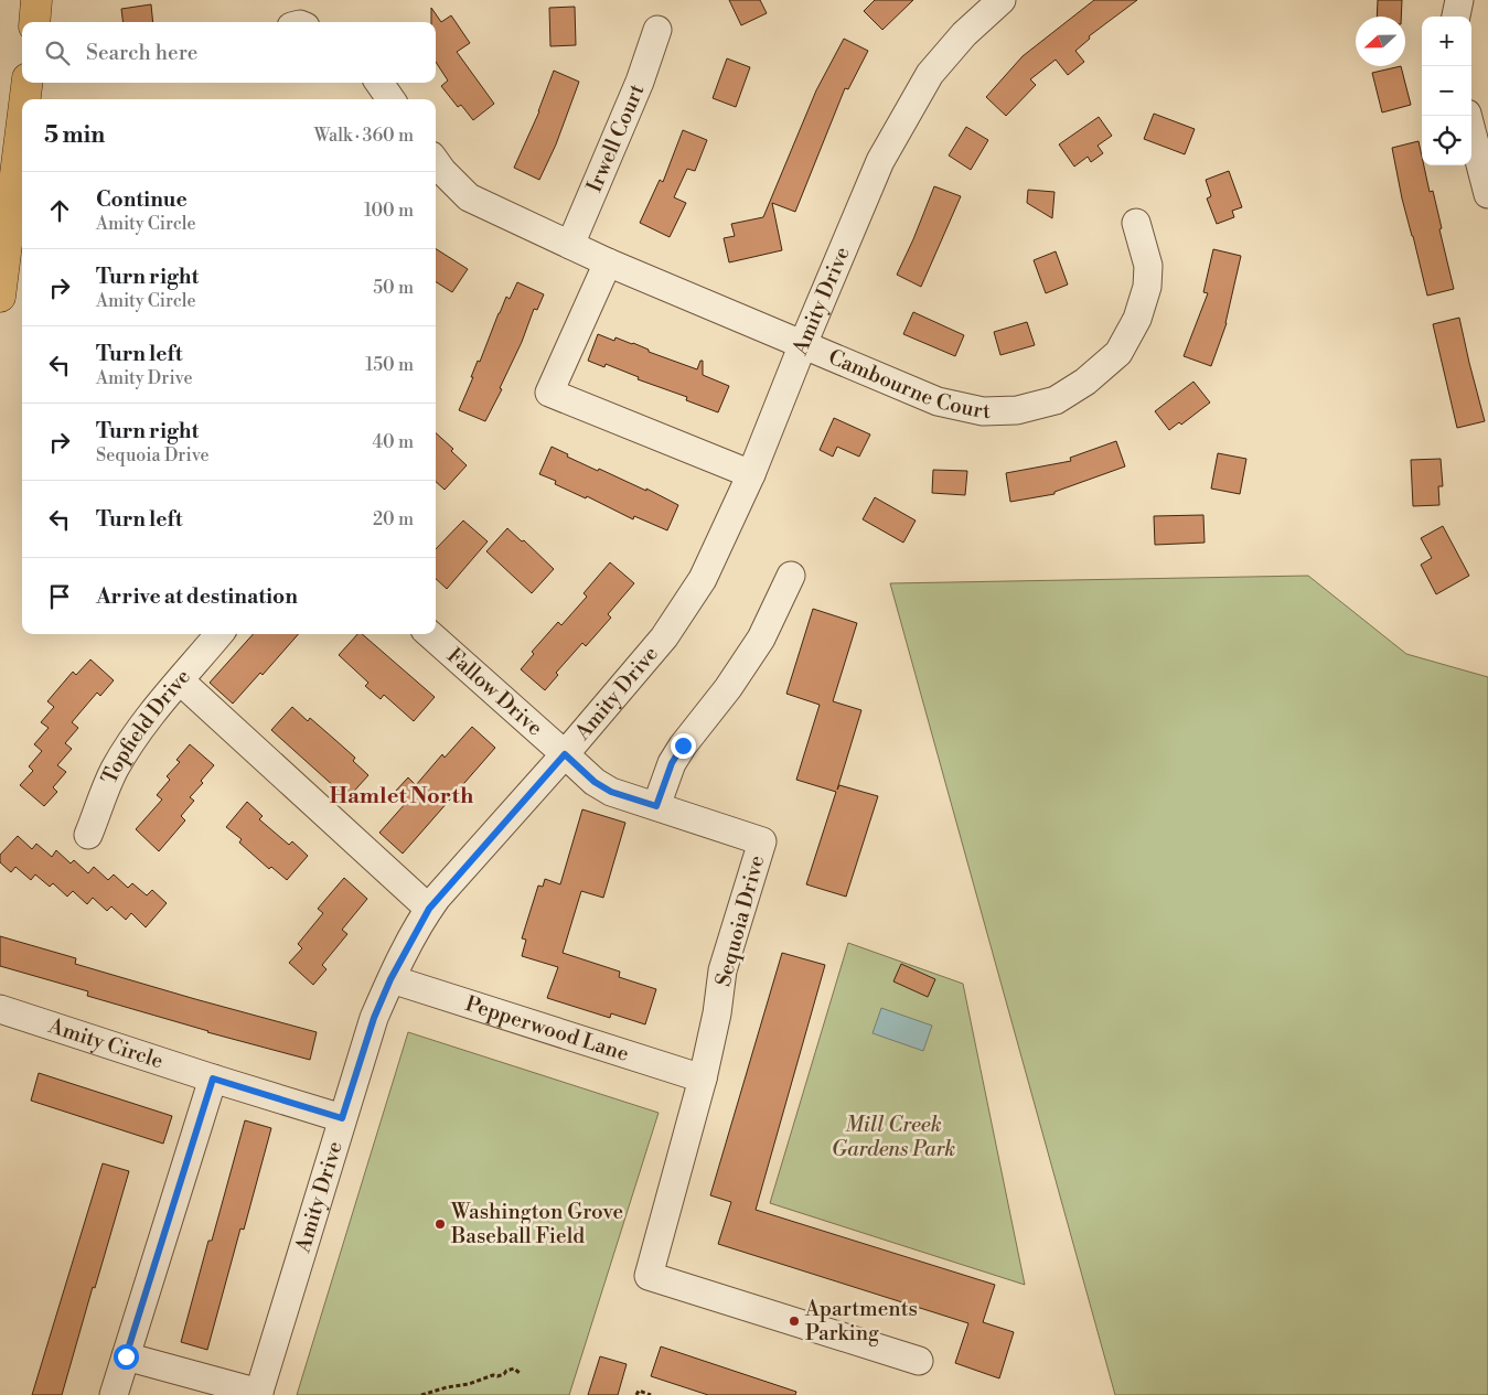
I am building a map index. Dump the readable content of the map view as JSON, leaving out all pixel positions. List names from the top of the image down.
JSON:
{
  "streets": {
    "street": [
      "Irwell Court",
      "Amity Drive",
      "Cambourne Court",
      "Fallow Drive",
      "Topfield Drive",
      "Sequoia Drive",
      "Pepperwood Lane",
      "Amity Circle"
    ]
  },
  "crossings": [
    ["Irwell Court", "Cambourne Court"],
    ["Amity Drive", "Cambourne Court"],
    ["Amity Drive", "Fallow Drive"],
    ["Amity Drive", "Sequoia Drive"],
    ["Amity Drive", "Pepperwood Lane"],
    ["Amity Drive", "Amity Circle"],
    ["Fallow Drive", "Sequoia Drive"],
    ["Sequoia Drive", "Pepperwood Lane"]
  ],
  "districts": ["Hamlet North"],
  "parks": ["Mill Creek Gardens Park"],
  "places": ["Washington Grove Baseball Field", "Apartments Parking"],
  "north": "left",
  "page": {
    "map_buttons": ["+", "−"],
    "search": "Search here",
    "heading": ["5 min", "Walk · 360 m"],
    "list": [
      ["Continue", "Amity Circle", "100 m"],
      ["Turn right", "Amity Circle", "50 m"],
      ["Turn left", "Amity Drive", "150 m"],
      ["Turn right", "Sequoia Drive", "40 m"],
      ["Turn left", "20 m"],
      "Arrive at destination"
    ]
  }
}
